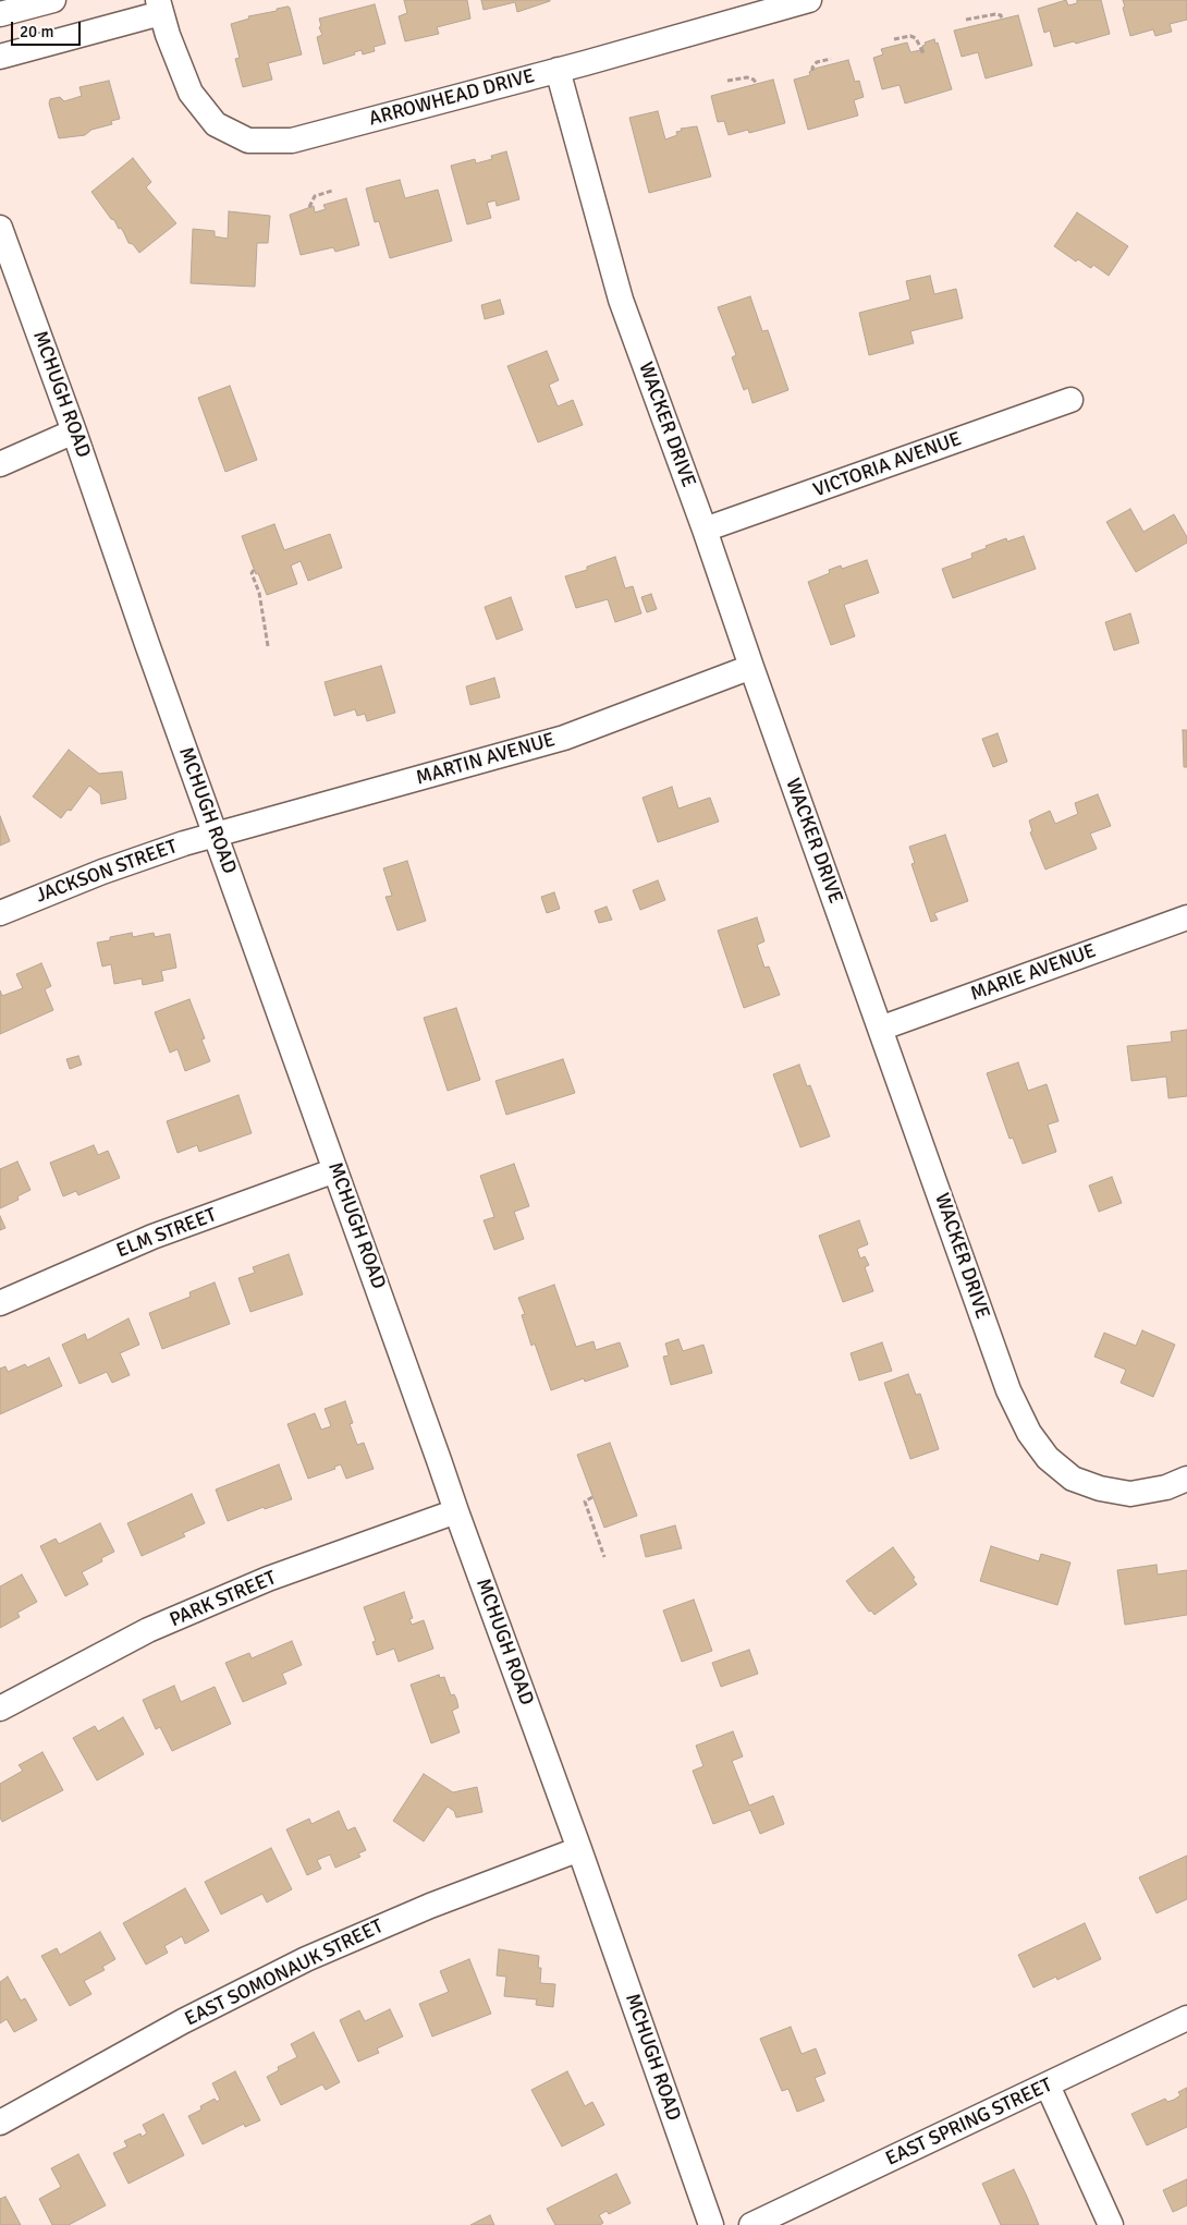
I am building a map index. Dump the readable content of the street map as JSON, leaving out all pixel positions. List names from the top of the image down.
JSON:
{
  "streets": {
    "street": [
      "ARROWHEAD DRIVE",
      "MCHUGH ROAD",
      "WACKER DRIVE",
      "VICTORIA AVENUE",
      "MARTIN AVENUE",
      "JACKSON STREET",
      "MARIE AVENUE",
      "ELM STREET",
      "PARK STREET",
      "EAST SOMONAUK STREET",
      "EAST SPRING STREET"
    ]
  },
  "crossings": [
    ["ARROWHEAD DRIVE", "WACKER DRIVE"],
    ["MCHUGH ROAD", "MARTIN AVENUE"],
    ["MCHUGH ROAD", "JACKSON STREET"],
    ["MCHUGH ROAD", "ELM STREET"],
    ["MCHUGH ROAD", "PARK STREET"],
    ["MCHUGH ROAD", "EAST SOMONAUK STREET"],
    ["WACKER DRIVE", "VICTORIA AVENUE"],
    ["WACKER DRIVE", "MARTIN AVENUE"],
    ["WACKER DRIVE", "MARIE AVENUE"],
    ["MARTIN AVENUE", "JACKSON STREET"]
  ],
  "scale_bar": "20 m"
}
